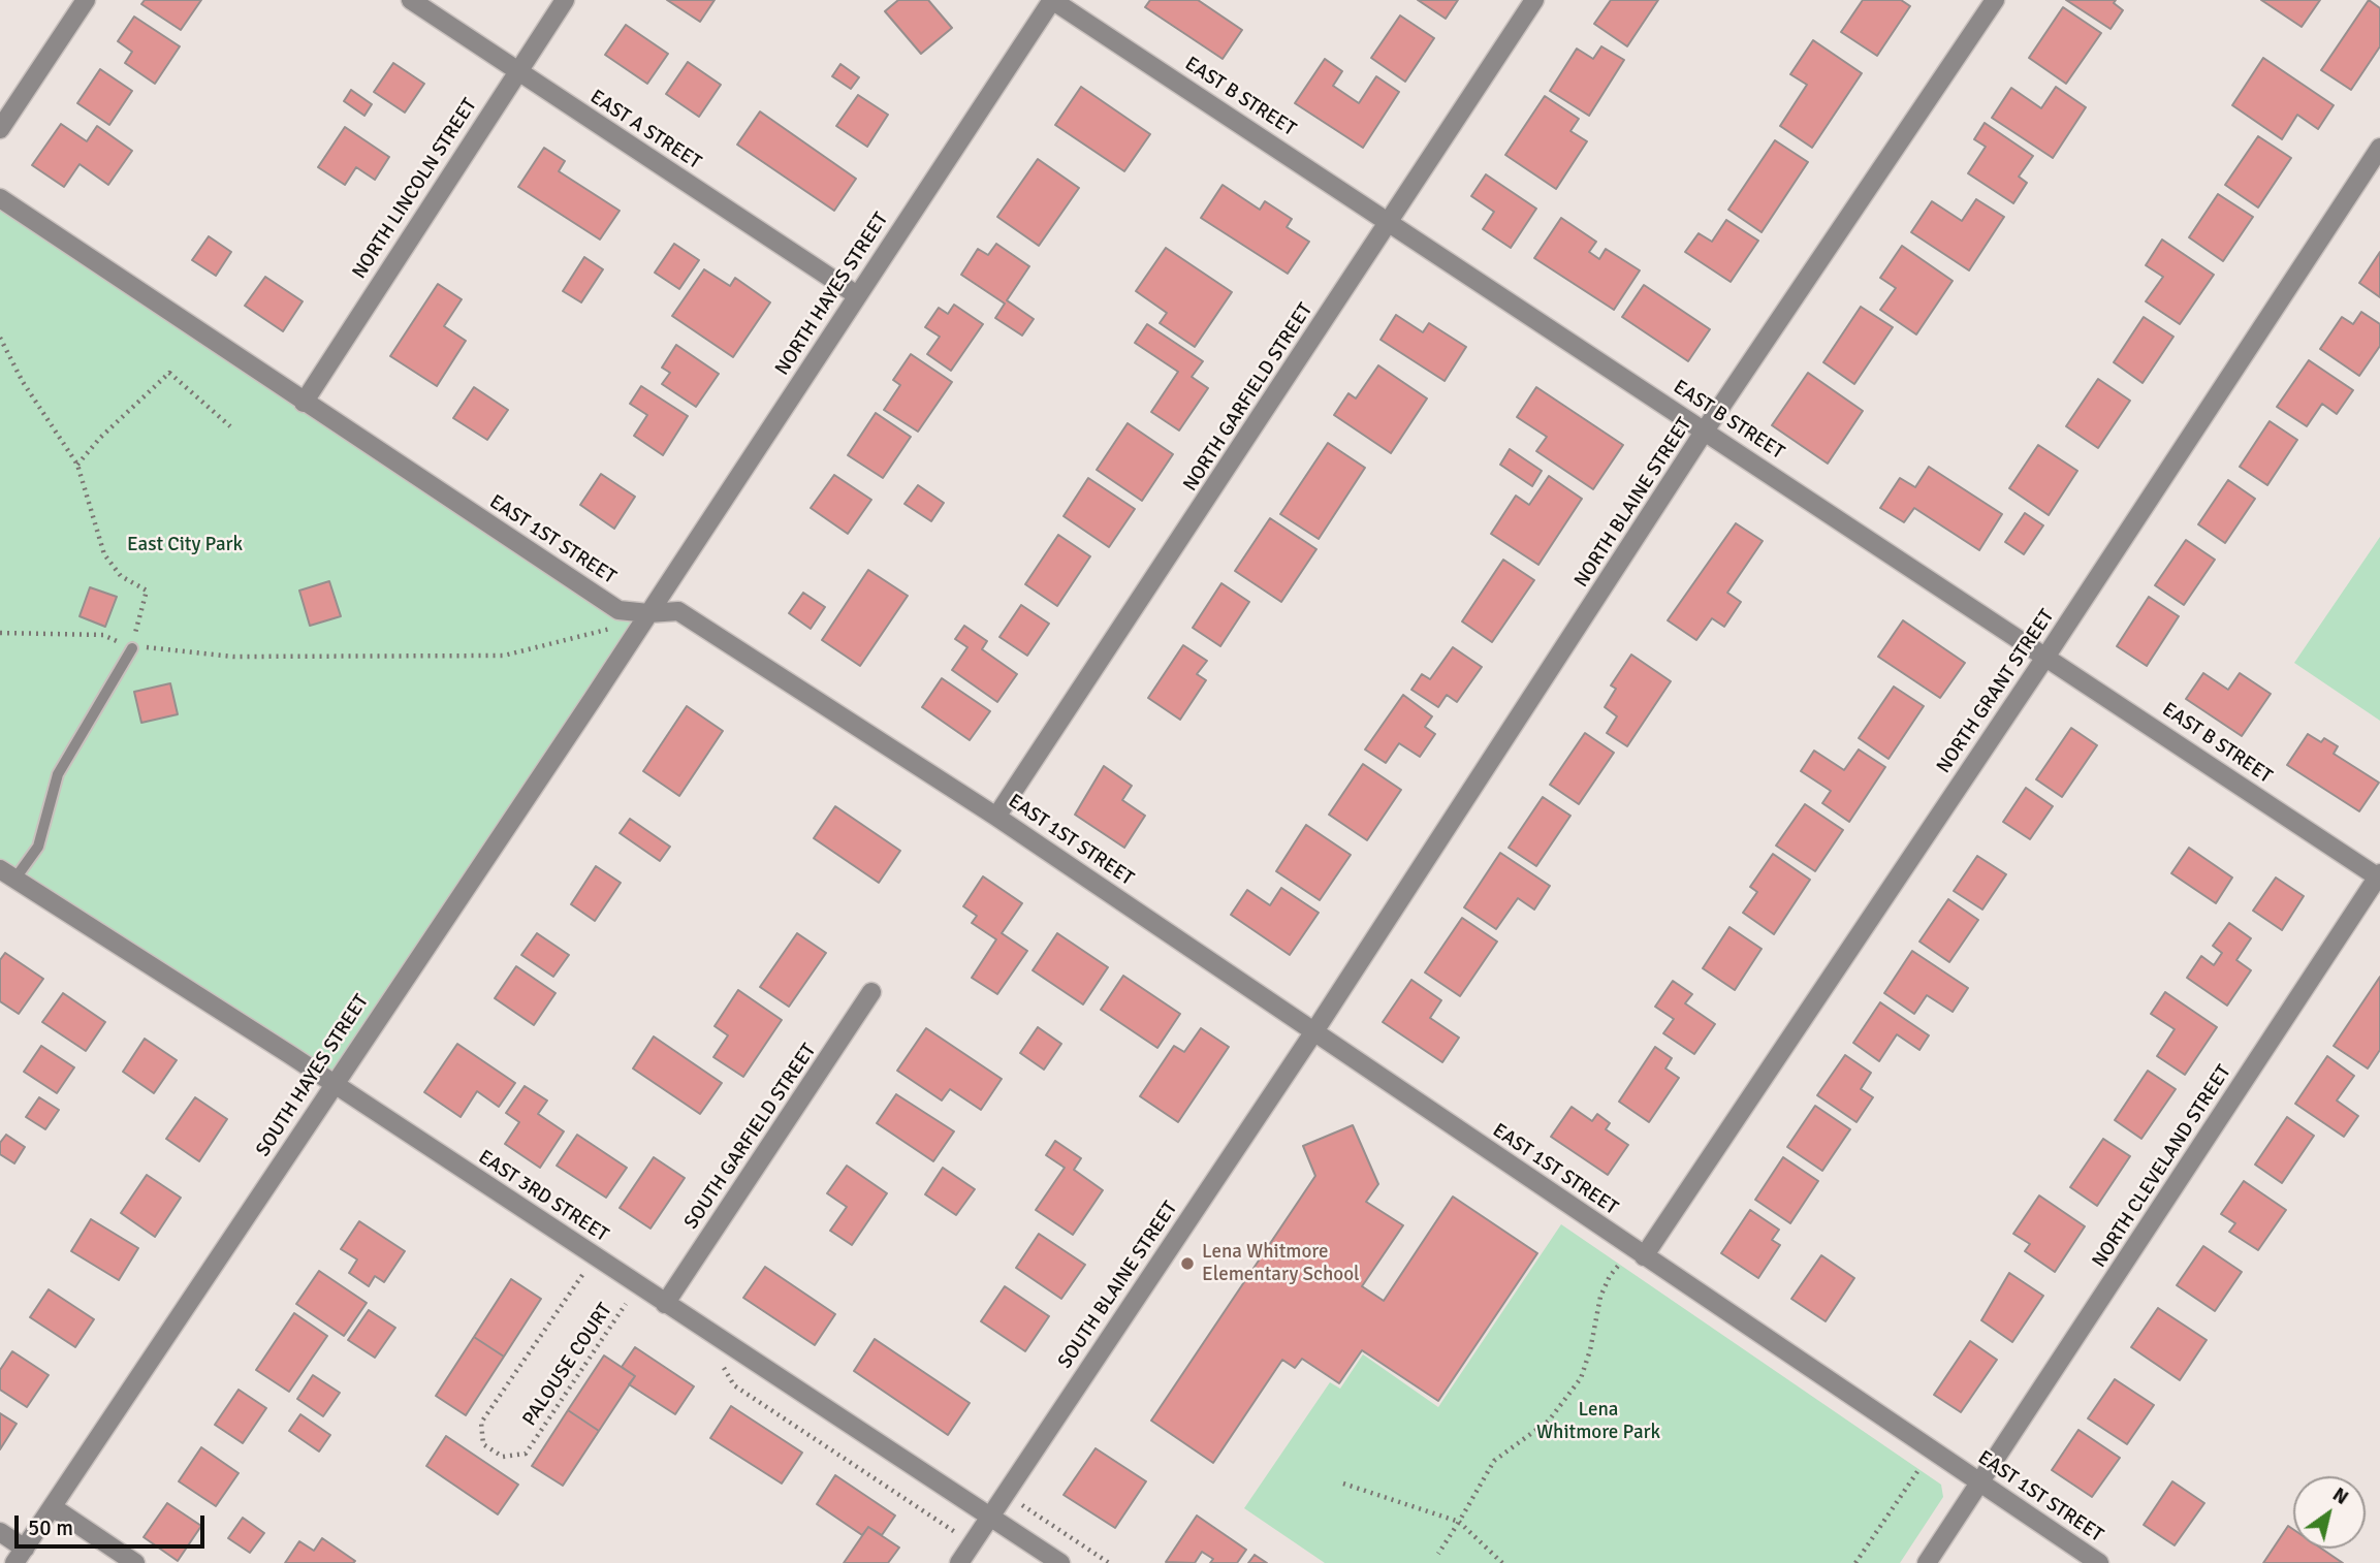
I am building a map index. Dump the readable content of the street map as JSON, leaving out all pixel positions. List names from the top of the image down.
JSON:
{
  "streets": {
    "street": [
      "EAST B STREET",
      "EAST A STREET",
      "NORTH LINCOLN STREET",
      "NORTH HAYES STREET",
      "NORTH GARFIELD STREET",
      "NORTH BLAINE STREET",
      "EAST 1ST STREET",
      "NORTH GRANT STREET",
      "SOUTH HAYES STREET",
      "SOUTH GARFIELD STREET",
      "NORTH CLEVELAND STREET",
      "EAST 3RD STREET",
      "SOUTH BLAINE STREET"
    ],
    "path": ["PALOUSE COURT"]
  },
  "crossings": [
    ["EAST B STREET", "NORTH HAYES STREET"],
    ["EAST B STREET", "NORTH GARFIELD STREET"],
    ["EAST B STREET", "NORTH BLAINE STREET"],
    ["EAST B STREET", "NORTH GRANT STREET"],
    ["EAST B STREET", "NORTH CLEVELAND STREET"],
    ["EAST A STREET", "NORTH LINCOLN STREET"],
    ["EAST A STREET", "NORTH HAYES STREET"],
    ["NORTH LINCOLN STREET", "EAST 1ST STREET"],
    ["NORTH HAYES STREET", "EAST 1ST STREET"],
    ["NORTH HAYES STREET", "SOUTH HAYES STREET"],
    ["NORTH GARFIELD STREET", "EAST 1ST STREET"],
    ["NORTH BLAINE STREET", "EAST 1ST STREET"],
    ["NORTH BLAINE STREET", "SOUTH BLAINE STREET"],
    ["EAST 1ST STREET", "NORTH GRANT STREET"],
    ["EAST 1ST STREET", "SOUTH HAYES STREET"],
    ["EAST 1ST STREET", "NORTH CLEVELAND STREET"],
    ["EAST 1ST STREET", "SOUTH BLAINE STREET"],
    ["SOUTH HAYES STREET", "EAST 3RD STREET"],
    ["SOUTH GARFIELD STREET", "EAST 3RD STREET"],
    ["EAST 3RD STREET", "SOUTH BLAINE STREET"]
  ],
  "parks": ["East City Park", "Lena Whitmore Park"],
  "places": ["Lena Whitmore Elementary School"],
  "scale_bar": "50 m",
  "north": "top right"
}
